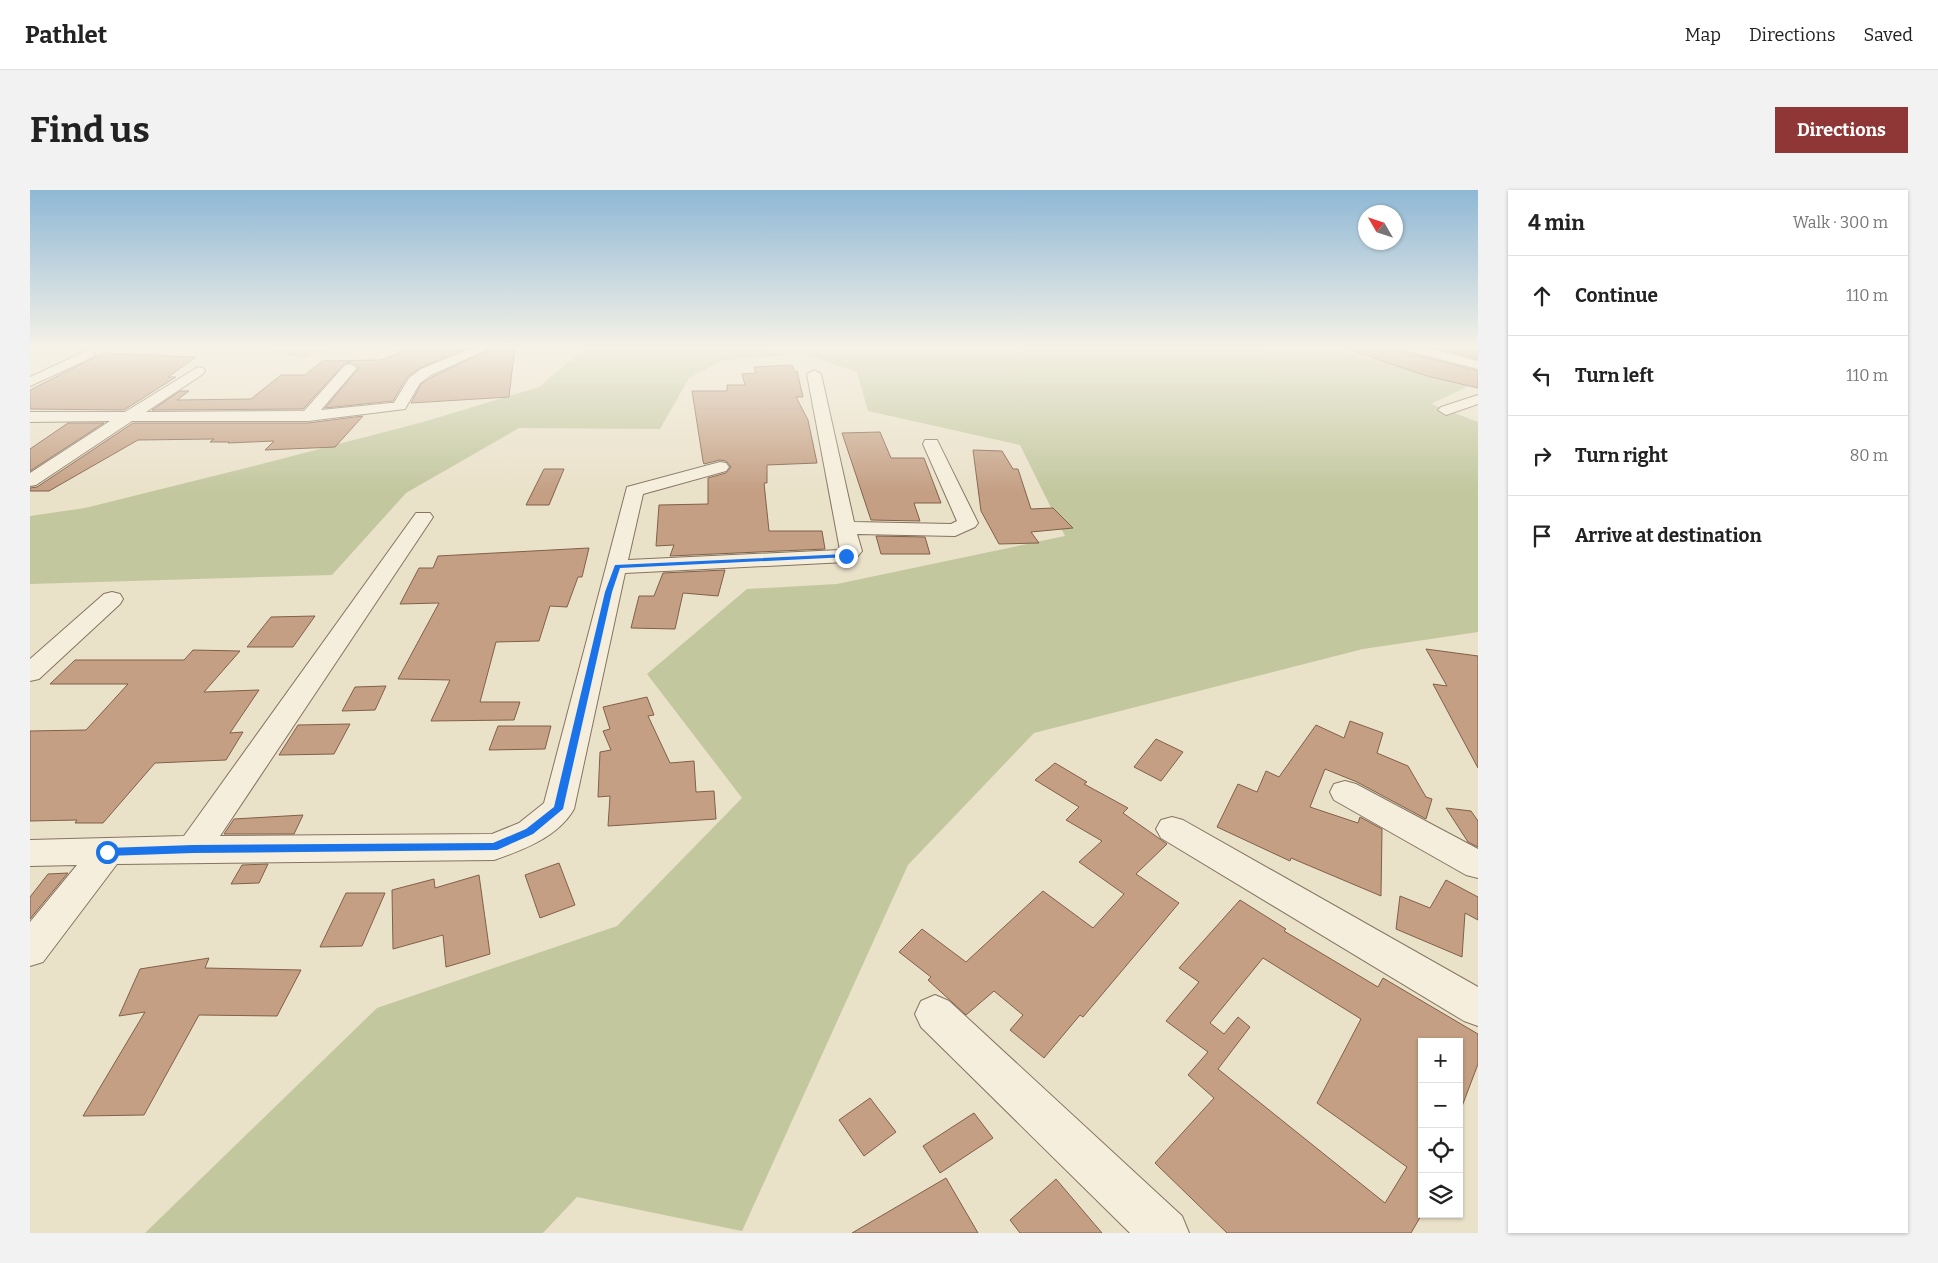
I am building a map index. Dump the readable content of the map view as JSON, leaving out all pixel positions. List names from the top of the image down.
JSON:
{
  "north": "top left",
  "page": {
    "header": "Pathlet",
    "nav": ["Map", "Directions", "Saved"],
    "buttons": "Directions",
    "title": "Find us",
    "heading": ["4 min", "Walk · 300 m"],
    "list": [
      ["Continue", "110 m"],
      ["Turn left", "110 m"],
      ["Turn right", "80 m"],
      "Arrive at destination"
    ],
    "map_buttons": ["+", "−"]
  }
}
